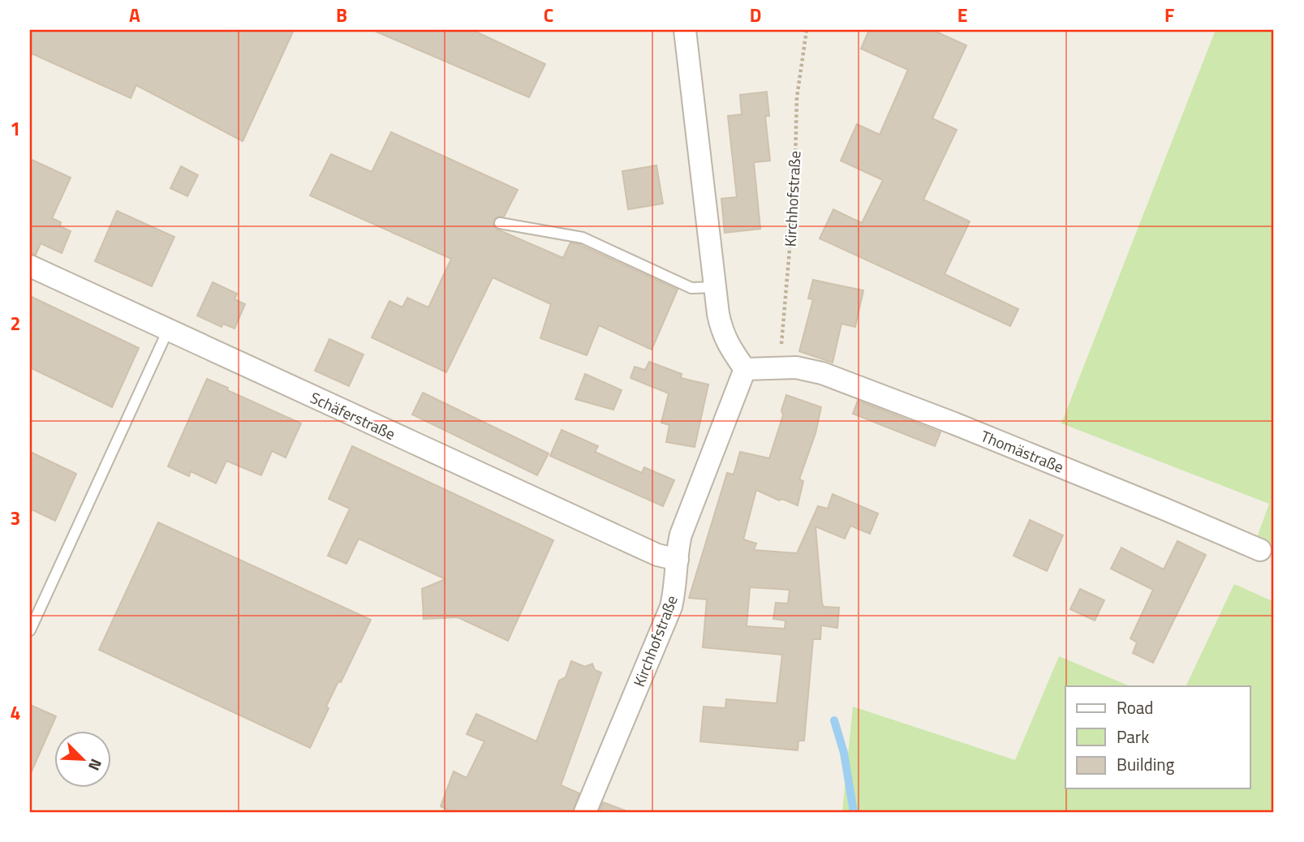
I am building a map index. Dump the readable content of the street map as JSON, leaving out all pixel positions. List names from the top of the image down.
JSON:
{
  "streets": {
    "street": ["Kirchhofstraße", "Schäferstraße", "Thomästraße"]
  },
  "crossings": [
    ["Kirchhofstraße", "Schäferstraße"],
    ["Kirchhofstraße", "Thomästraße"]
  ],
  "legend": ["Road", "Park", "Building"],
  "north": "bottom right",
  "grid": {
    "columns": [
      "A",
      "B",
      "C",
      "D",
      "E",
      "F"
    ],
    "rows": [
      "1",
      "2",
      "3",
      "4"
    ]
  }
}
